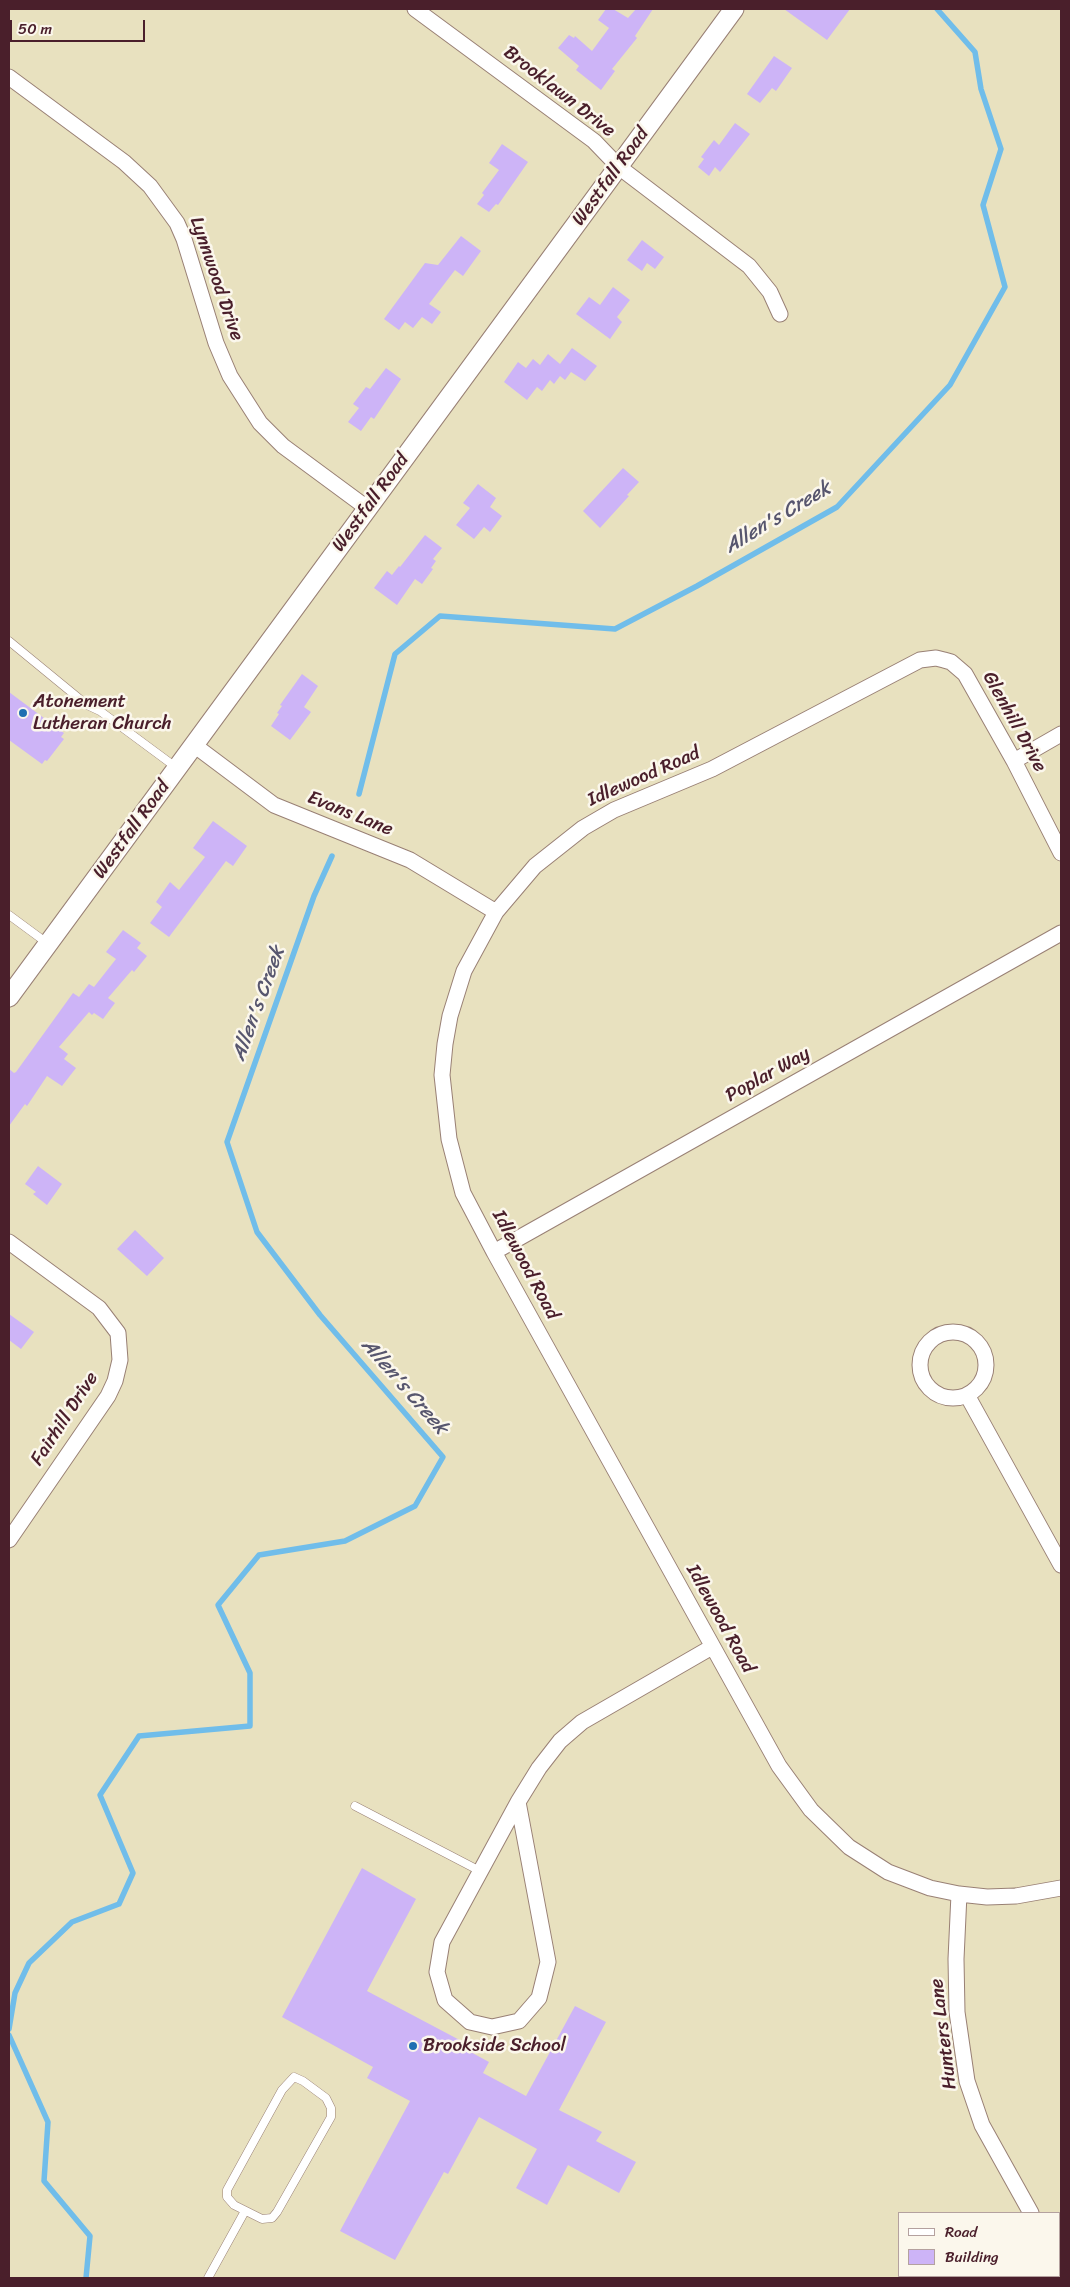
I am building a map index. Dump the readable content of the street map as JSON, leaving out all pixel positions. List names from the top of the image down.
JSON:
{
  "streets": {
    "street": [
      "Brooklawn Drive",
      "Westfall Road",
      "Lynnwood Drive",
      "Glenhill Drive",
      "Idlewood Road",
      "Evans Lane",
      "Poplar Way",
      "Fairhill Drive",
      "Hunters Lane"
    ]
  },
  "crossings": [
    ["Brooklawn Drive", "Westfall Road"],
    ["Westfall Road", "Lynnwood Drive"],
    ["Westfall Road", "Evans Lane"],
    ["Glenhill Drive", "Idlewood Road"],
    ["Idlewood Road", "Evans Lane"],
    ["Idlewood Road", "Poplar Way"],
    ["Idlewood Road", "Hunters Lane"]
  ],
  "water": ["Allen's Creek"],
  "places": ["Atonement Lutheran Church", "Brookside School"],
  "legend": ["Road", "Building"],
  "scale_bar": "50 m"
}
